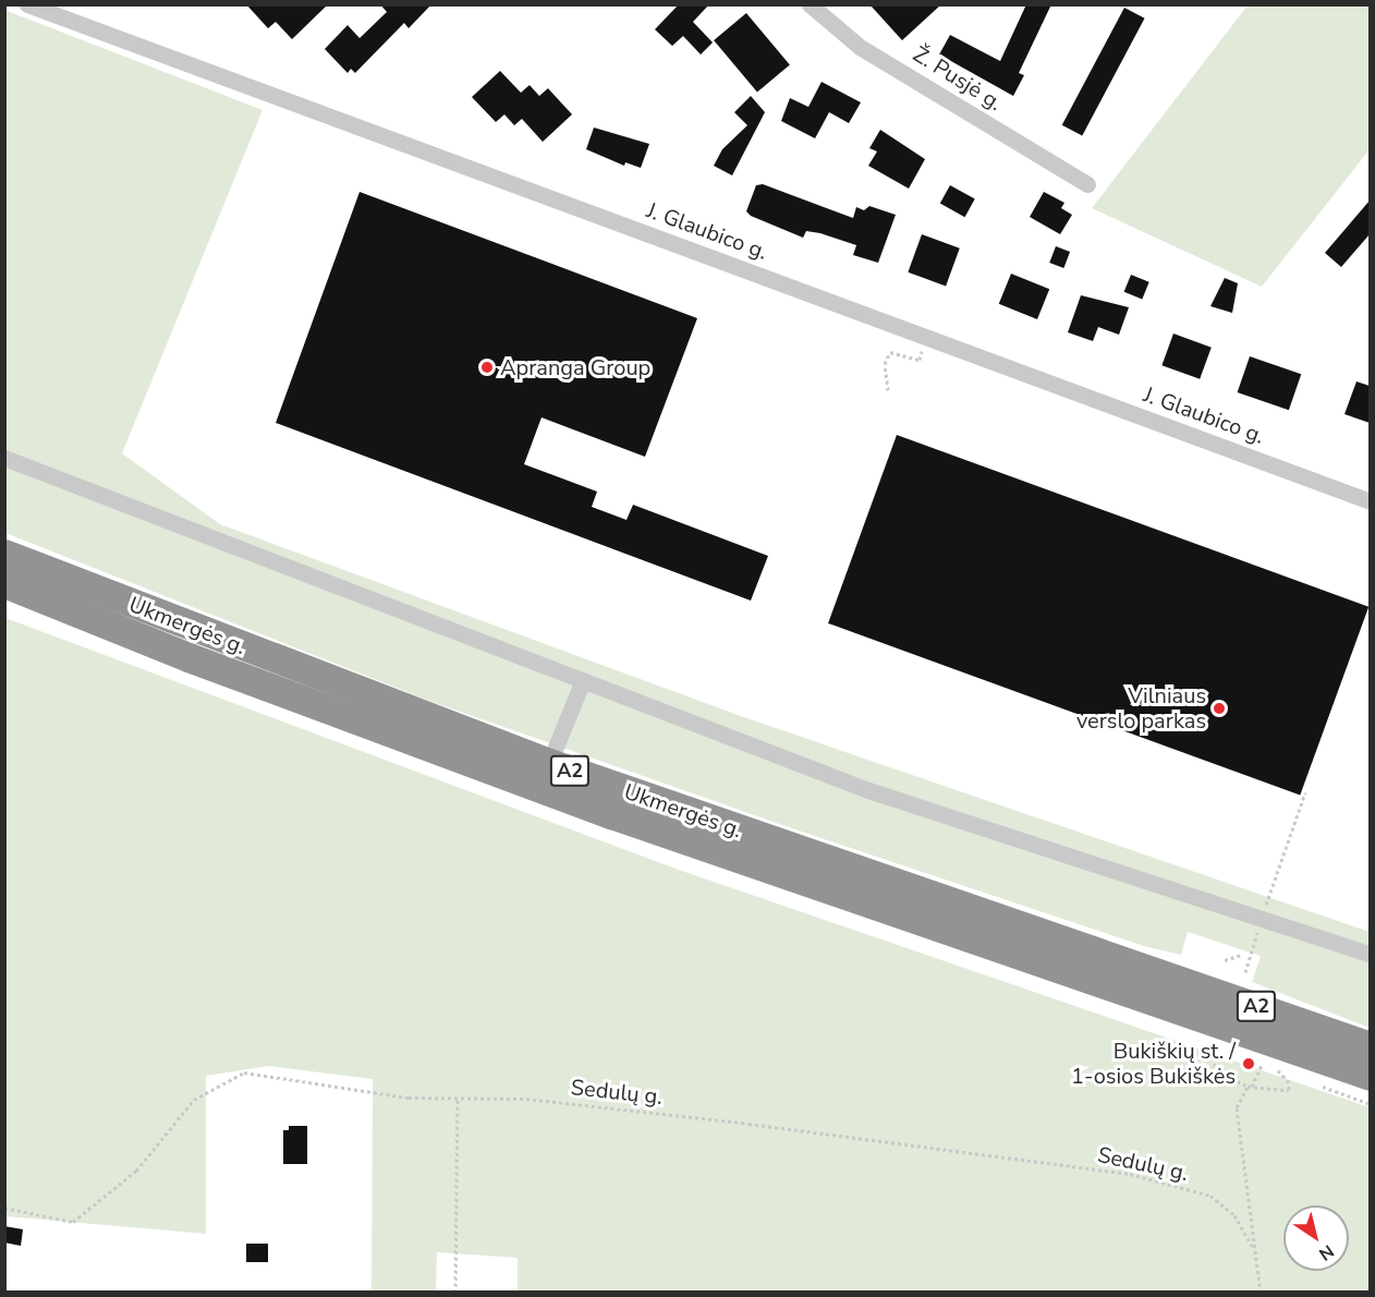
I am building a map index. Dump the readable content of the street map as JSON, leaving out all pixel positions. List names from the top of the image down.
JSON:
{
  "streets": {
    "highway": ["Ukmergės g.", "A2"],
    "street": ["Ž. Pusjė g.", "J. Glaubico g."],
    "path": ["Sedulų g."]
  },
  "places": ["Apranga Group", "Vilniaus verslo parkas", "Bukiškių st. / 1-osios Bukiškės"],
  "north": "bottom right"
}
